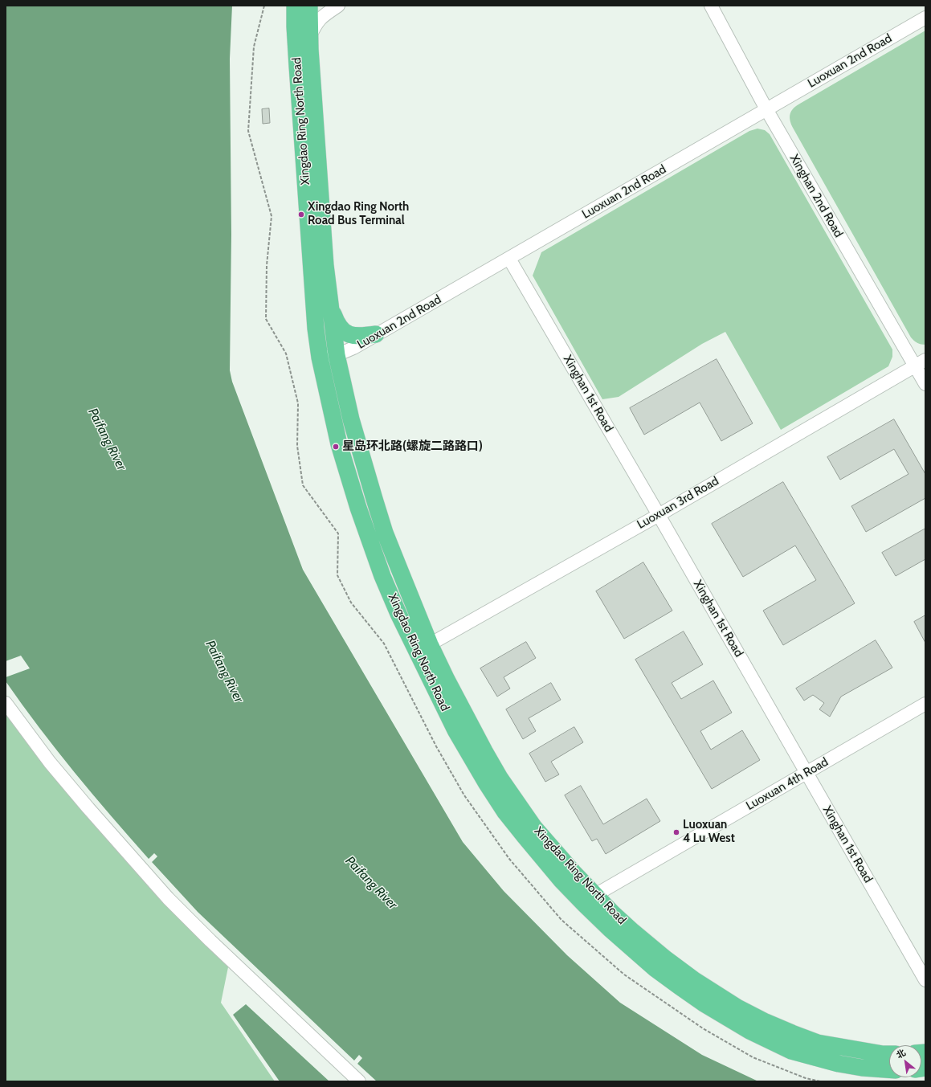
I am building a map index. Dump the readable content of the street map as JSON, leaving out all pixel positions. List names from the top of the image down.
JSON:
{
  "streets": {
    "main road": ["Xingdao Ring North Road"],
    "street": [
      "Luoxuan 2nd Road",
      "Xinghan 2nd Road",
      "Xinghan 1st Road",
      "Luoxuan 3rd Road",
      "Luoxuan 4th Road"
    ]
  },
  "crossings": [
    ["Luoxuan 2nd Road", "Xingdao Ring North Road"],
    ["Luoxuan 2nd Road", "Xinghan 2nd Road"],
    ["Luoxuan 2nd Road", "Xinghan 1st Road"],
    ["Xingdao Ring North Road", "Luoxuan 3rd Road"],
    ["Xingdao Ring North Road", "Luoxuan 4th Road"],
    ["Xinghan 2nd Road", "Luoxuan 3rd Road"],
    ["Xinghan 1st Road", "Luoxuan 3rd Road"],
    ["Xinghan 1st Road", "Luoxuan 4th Road"]
  ],
  "water": ["Paifang River"],
  "places": ["Xingdao Ring North Road Bus Terminal", "星岛环北路(螺旋二路路口)", "Luoxuan 4 Lu West"],
  "north": "top left"
}
